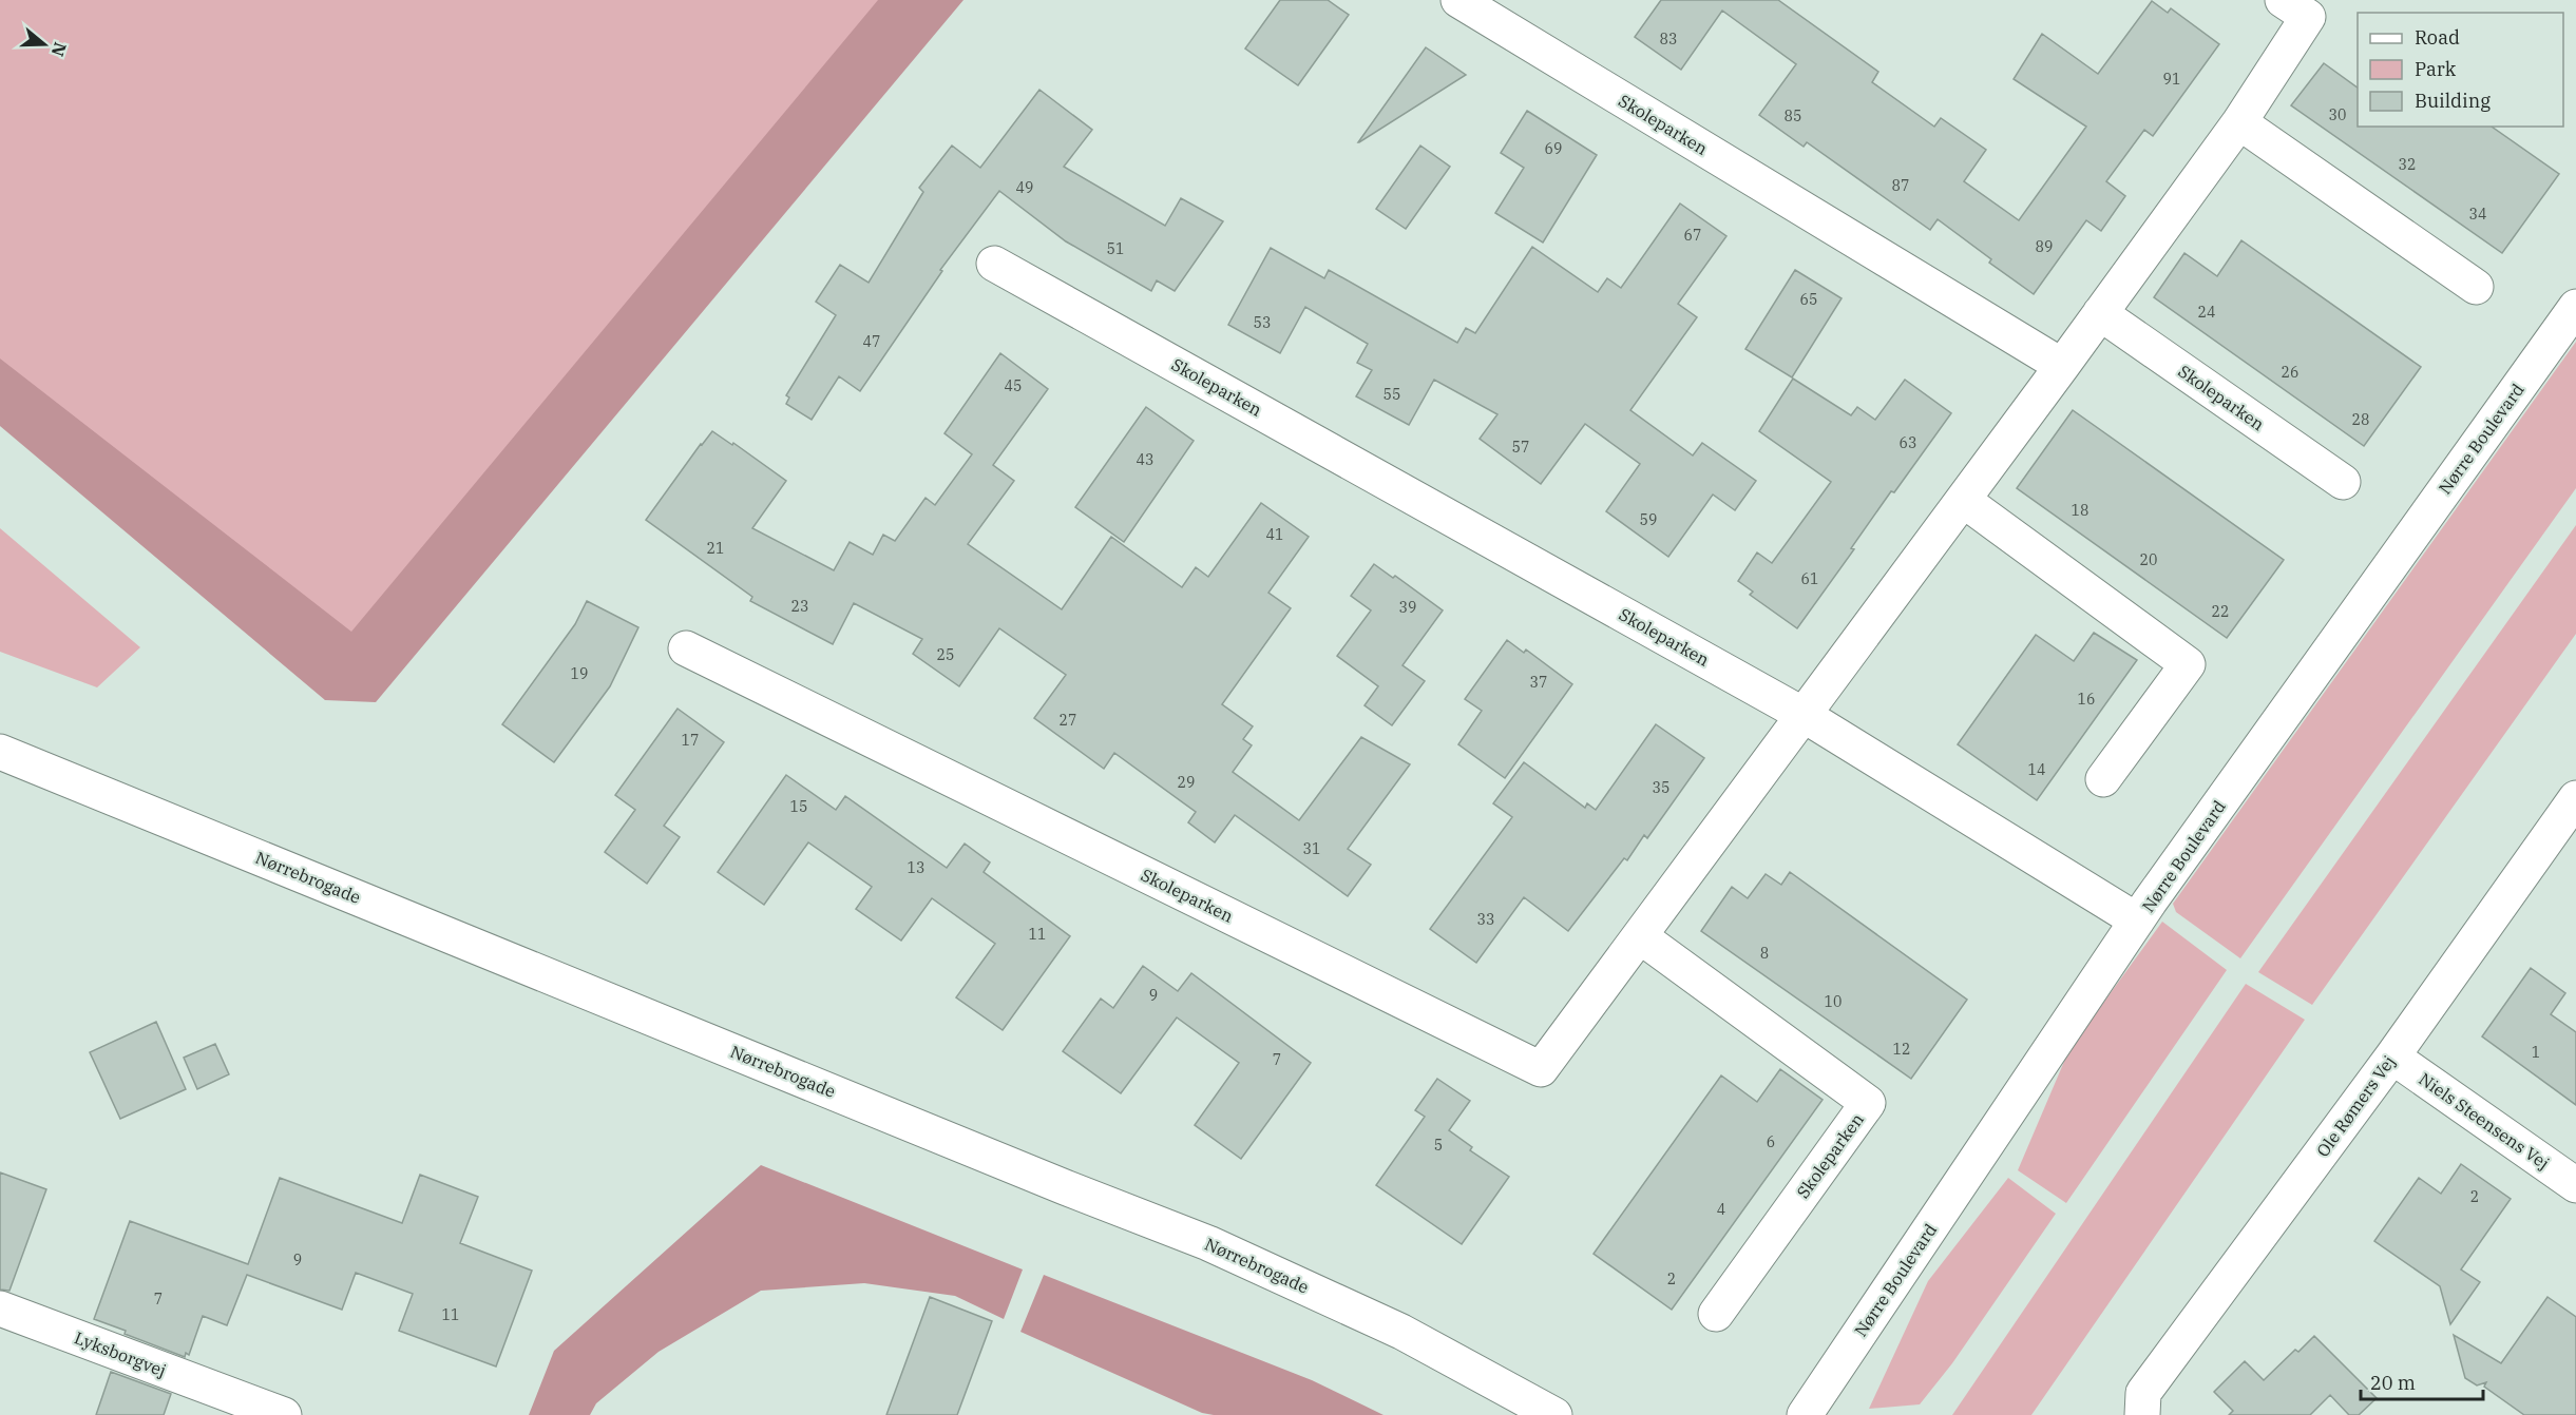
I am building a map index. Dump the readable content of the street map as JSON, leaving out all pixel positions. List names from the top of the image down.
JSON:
{
  "streets": {
    "street": [
      "Skoleparken",
      "Nørre Boulevard",
      "Nørrebrogade",
      "Ole Rømers Vej",
      "Niels Steensens Vej",
      "Lyksborgvej"
    ]
  },
  "crossings": [
    ["Skoleparken", "Nørre Boulevard"],
    ["Ole Rømers Vej", "Niels Steensens Vej"]
  ],
  "house_numbers": [
    "83",
    "91",
    "30",
    "85",
    "69",
    "32",
    "87",
    "49",
    "34",
    "67",
    "89",
    "51",
    "65",
    "24",
    "53",
    "47",
    "26",
    "45",
    "55",
    "28",
    "63",
    "57",
    "43",
    "18",
    "59",
    "41",
    "21",
    "20",
    "61",
    "23",
    "39",
    "22",
    "25",
    "19",
    "37",
    "16",
    "27",
    "17",
    "14",
    "29",
    "35",
    "15",
    "31",
    "13",
    "33",
    "11",
    "8",
    "9",
    "10",
    "12",
    "1",
    "7",
    "6",
    "5",
    "2",
    "4",
    "9",
    "2",
    "7",
    "11"
  ],
  "legend": ["Road", "Park", "Building"],
  "scale_bar": "20 m",
  "north": "right"
}
